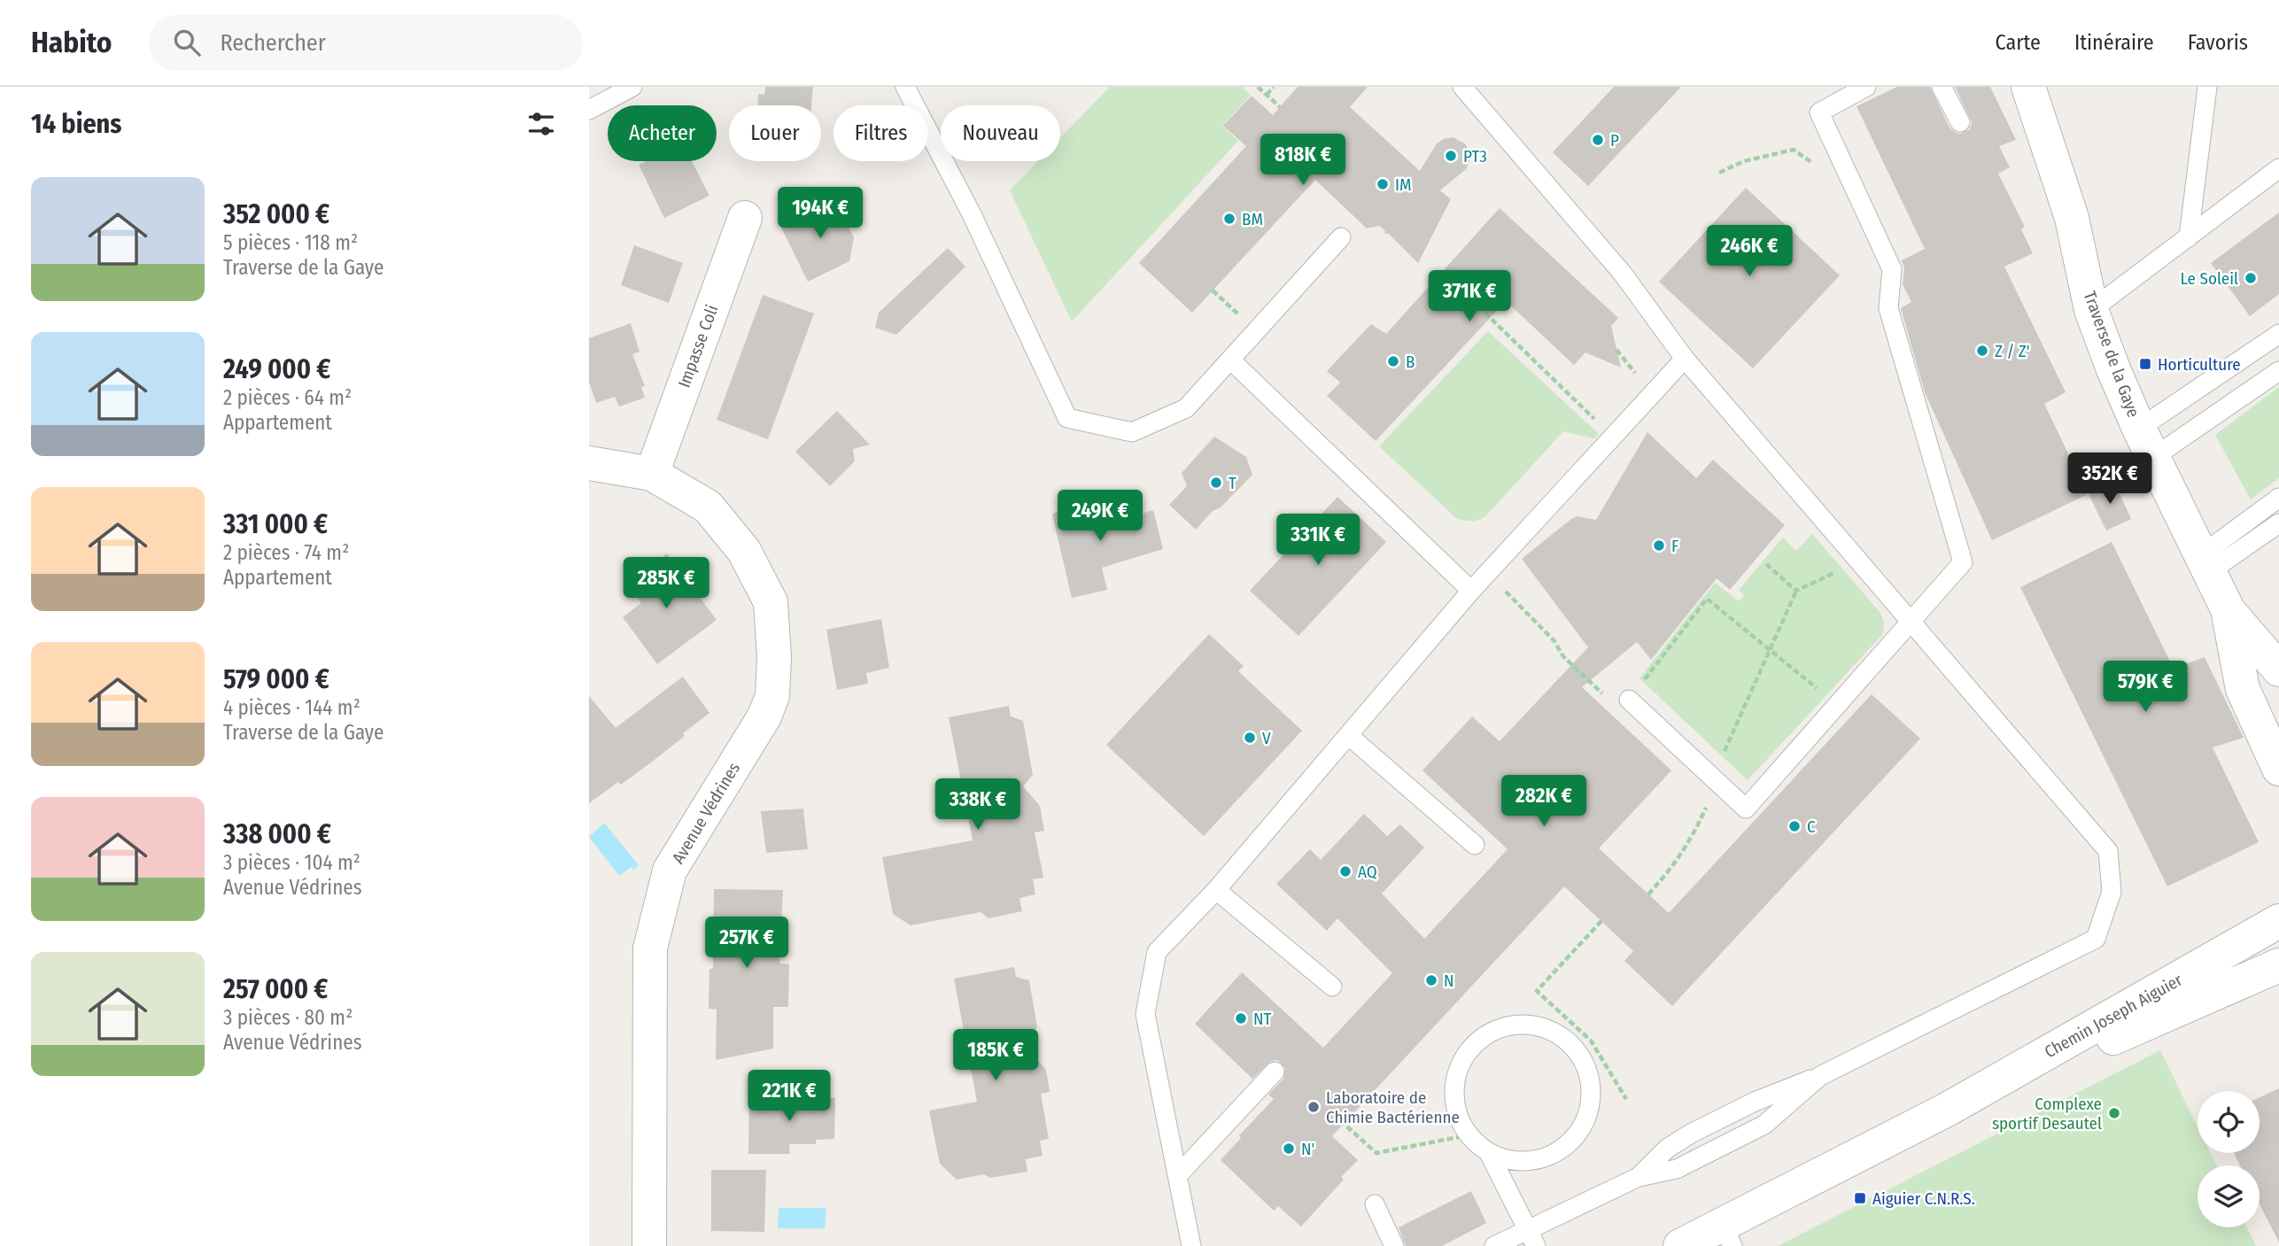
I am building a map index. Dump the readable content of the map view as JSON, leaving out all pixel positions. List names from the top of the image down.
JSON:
{
  "streets": {
    "street": [
      "Impasse Coli",
      "Traverse de la Gaye",
      "Avenue Védrines",
      "Chemin Joseph Aiguier"
    ]
  },
  "crossings": [
    ["Impasse Coli", "Avenue Védrines"]
  ],
  "places": {
    "other": [
      "P",
      "PT3",
      "IM",
      "BM",
      "Le Soleil",
      "Z / Z'",
      "B",
      "T",
      "F",
      "V",
      "C",
      "AQ",
      "N",
      "NT",
      "Laboratoire de Chimie Bactérienne",
      "Complexe sportif Desautel",
      "N'"
    ],
    "transit": ["Horticulture", "Aiguier C.N.R.S."]
  },
  "page": {
    "header": "Habito",
    "search": "Rechercher",
    "nav": ["Carte", "Itinéraire", "Favoris"],
    "heading": "14 biens",
    "chip": [
      "Acheter",
      "Louer",
      "Filtres",
      "Nouveau"
    ],
    "price": [
      "818K €",
      "194K €",
      "246K €",
      "371K €",
      "352K €",
      "249K €",
      "331K €",
      "285K €",
      "579K €",
      "282K €",
      "338K €",
      "257K €",
      "185K €",
      "221K €"
    ],
    "list": [
      {
        "name": "352 000 €",
        "note": "5 pièces · 118 m² · Traverse de la Gaye"
      },
      {
        "name": "249 000 €",
        "note": "2 pièces · 64 m² · Appartement"
      },
      {
        "name": "331 000 €",
        "note": "2 pièces · 74 m² · Appartement"
      },
      {
        "name": "579 000 €",
        "note": "4 pièces · 144 m² · Traverse de la Gaye"
      },
      {
        "name": "338 000 €",
        "note": "3 pièces · 104 m² · Avenue Védrines"
      },
      {
        "name": "257 000 €",
        "note": "3 pièces · 80 m² · Avenue Védrines"
      }
    ]
  }
}
